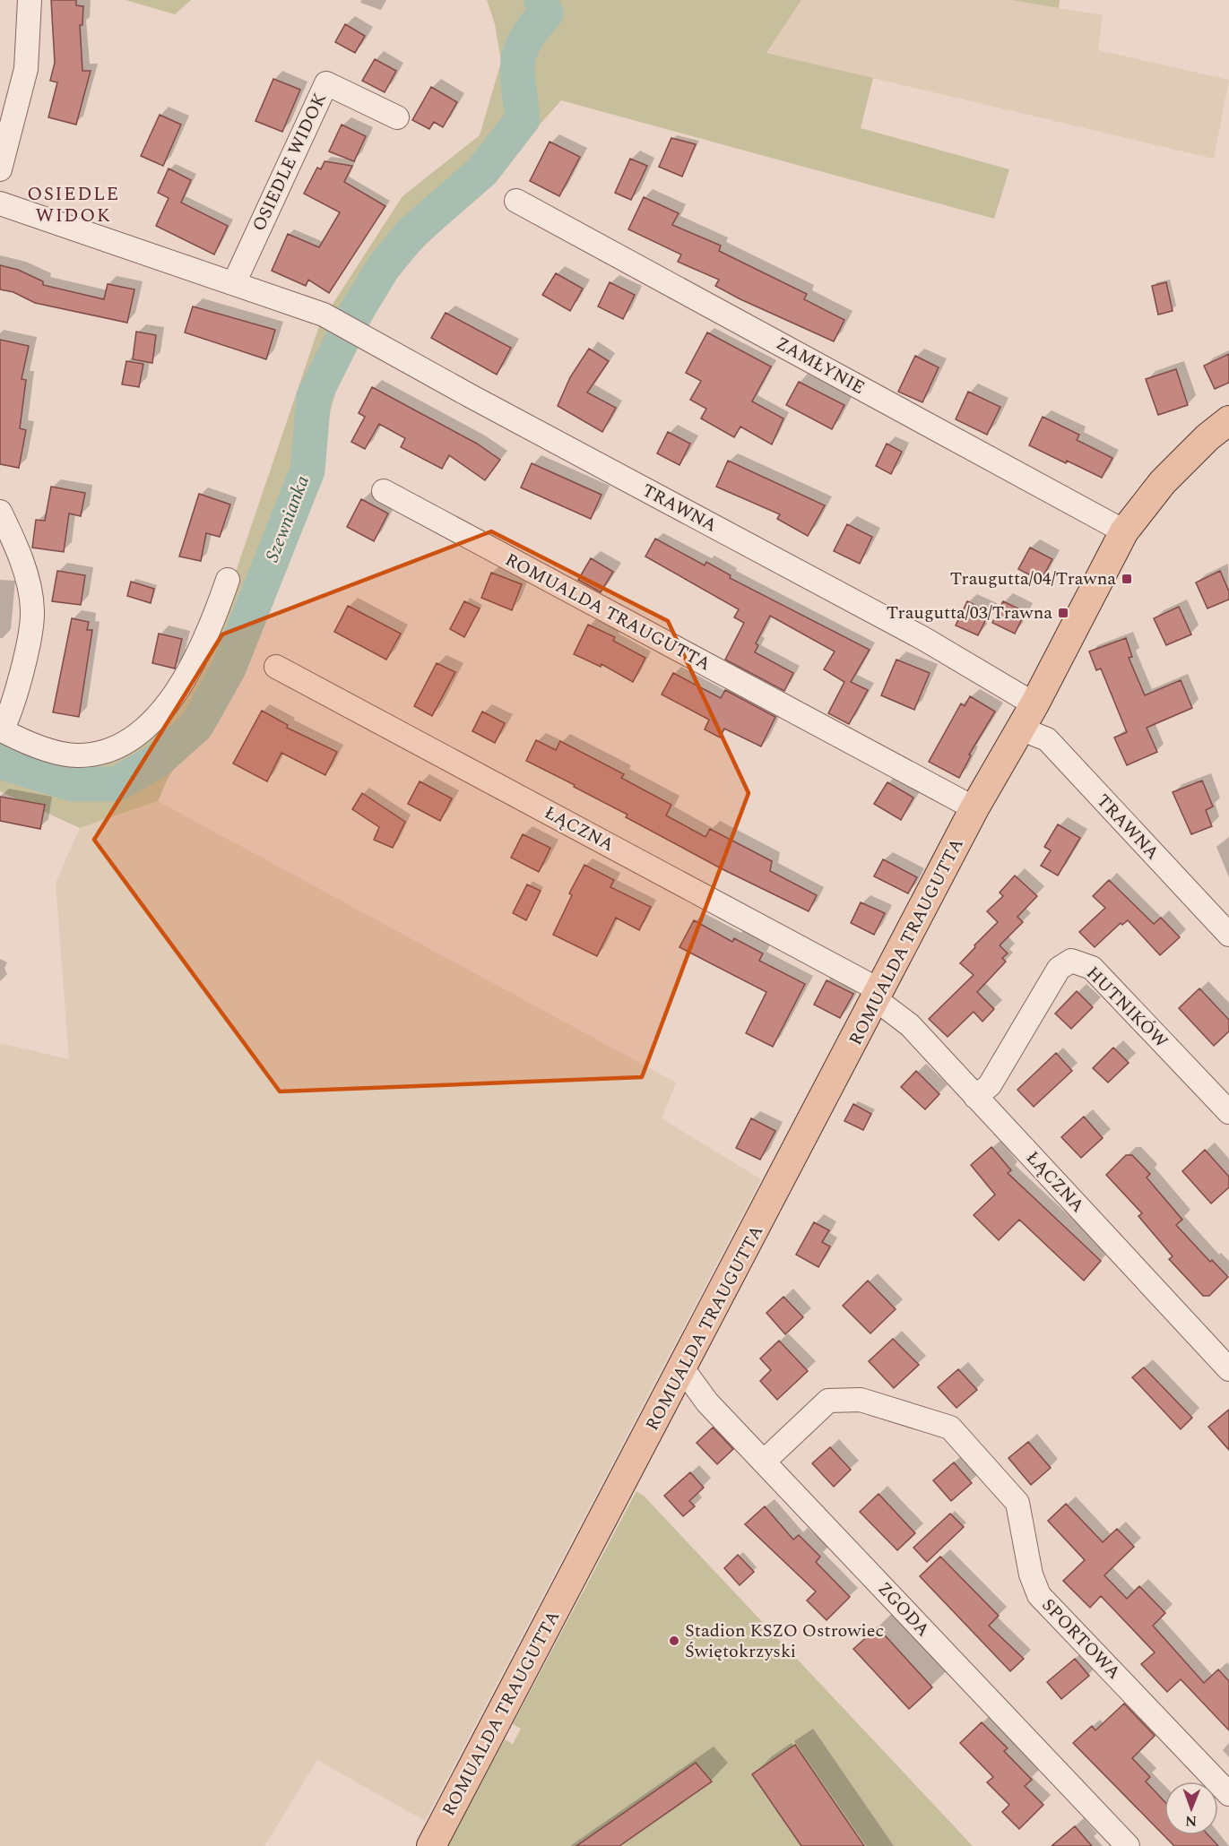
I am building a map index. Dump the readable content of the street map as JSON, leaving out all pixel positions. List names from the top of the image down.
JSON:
{
  "streets": {
    "main road": ["ROMUALDA TRAUGUTTA"],
    "street": [
      "OSIEDLE WIDOK",
      "ZAMŁYNIE",
      "TRAWNA",
      "ŁĄCZNA",
      "HUTNIKÓW",
      "ZGODA",
      "SPORTOWA"
    ]
  },
  "crossings": [
    ["OSIEDLE WIDOK", "TRAWNA"],
    ["ZAMŁYNIE", "ROMUALDA TRAUGUTTA"],
    ["TRAWNA", "ROMUALDA TRAUGUTTA"],
    ["ROMUALDA TRAUGUTTA", "ŁĄCZNA"],
    ["ROMUALDA TRAUGUTTA", "ZGODA"],
    ["ŁĄCZNA", "HUTNIKÓW"],
    ["ZGODA", "SPORTOWA"]
  ],
  "districts": ["OSIEDLE WIDOK"],
  "water": ["Szewnianka"],
  "places": {
    "transit": ["Traugutta/04/Trawna", "Traugutta/03/Trawna"],
    "other": ["Stadion KSZO Ostrowiec Świętokrzyski"]
  },
  "north": "bottom"
}
